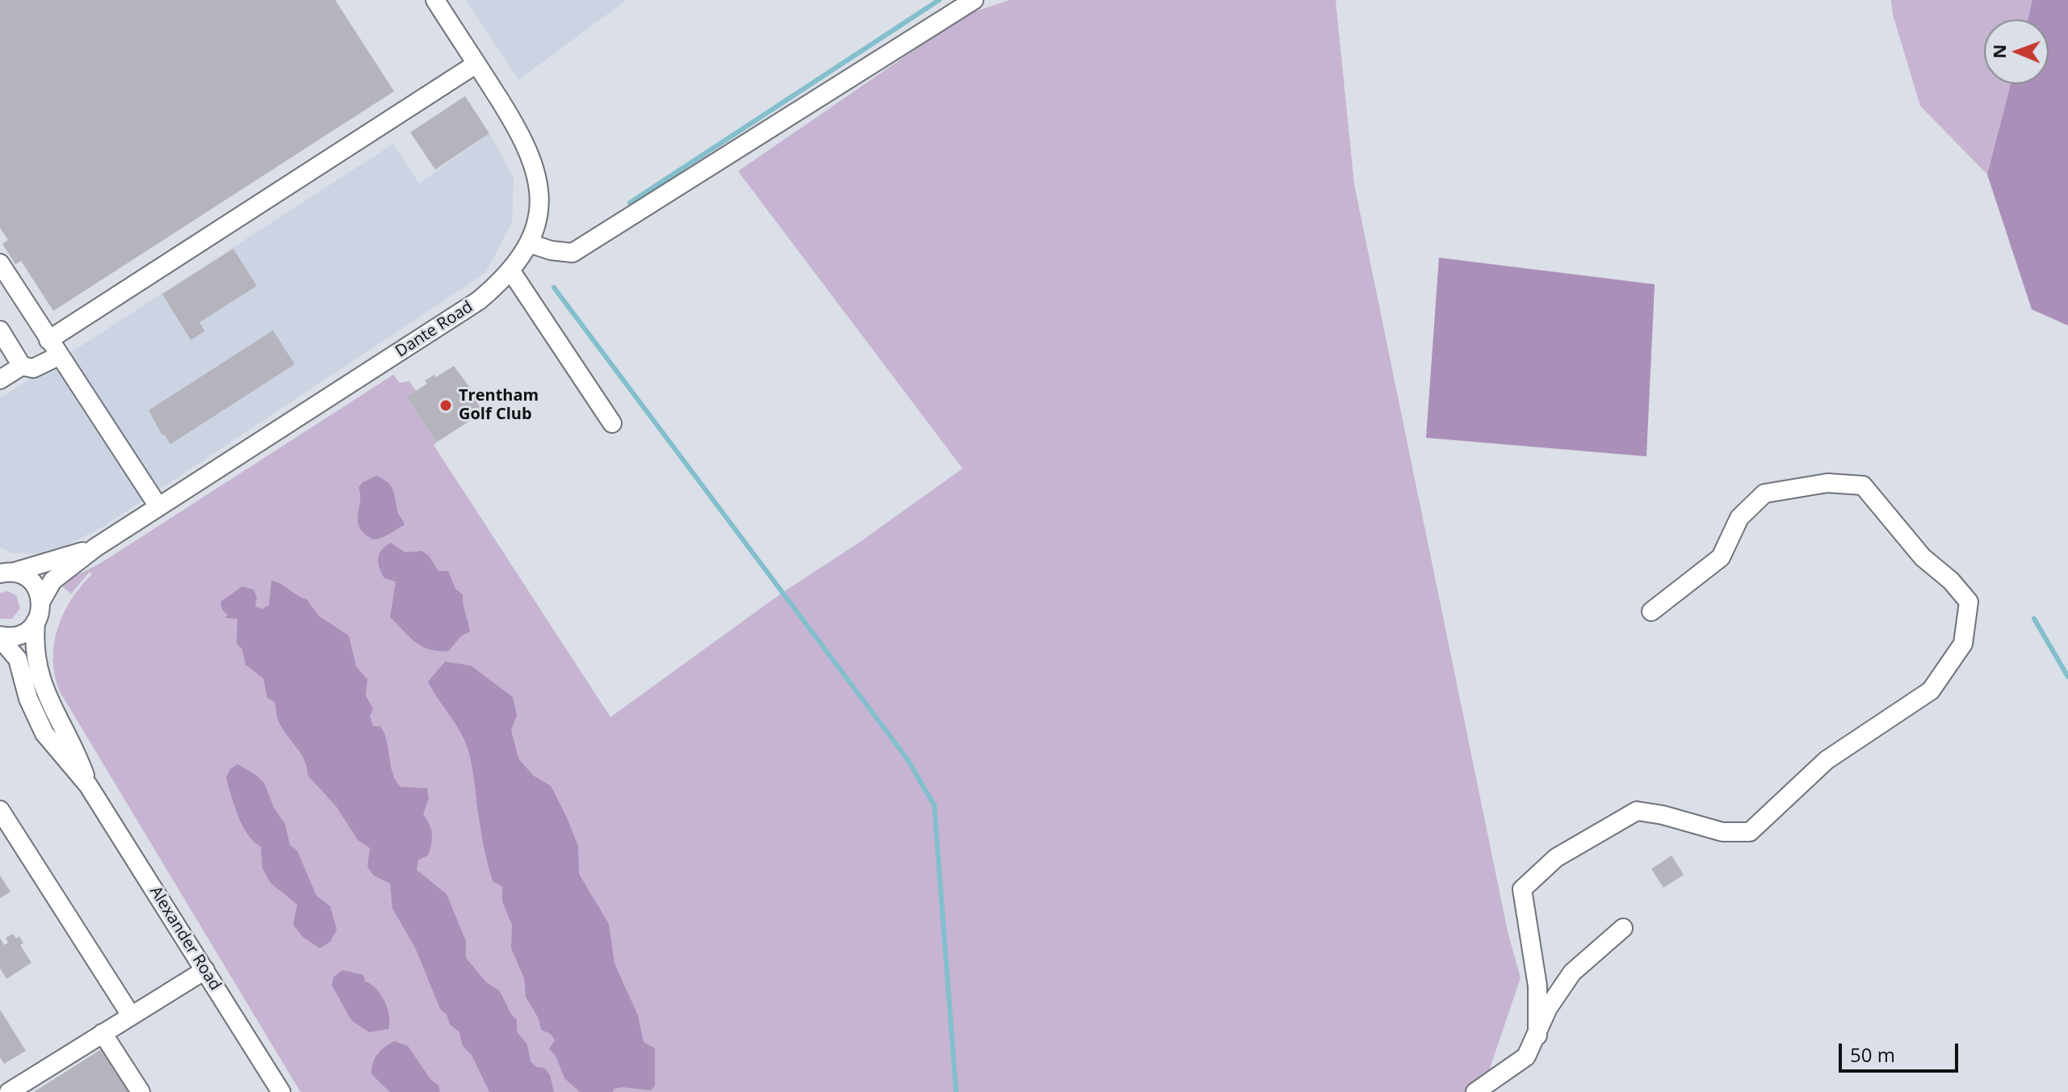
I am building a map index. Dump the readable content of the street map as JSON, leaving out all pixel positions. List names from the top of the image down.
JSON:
{
  "streets": {
    "street": ["Dante Road", "Alexander Road"]
  },
  "places": ["Trentham Golf Club"],
  "scale_bar": "50 m",
  "north": "left"
}
